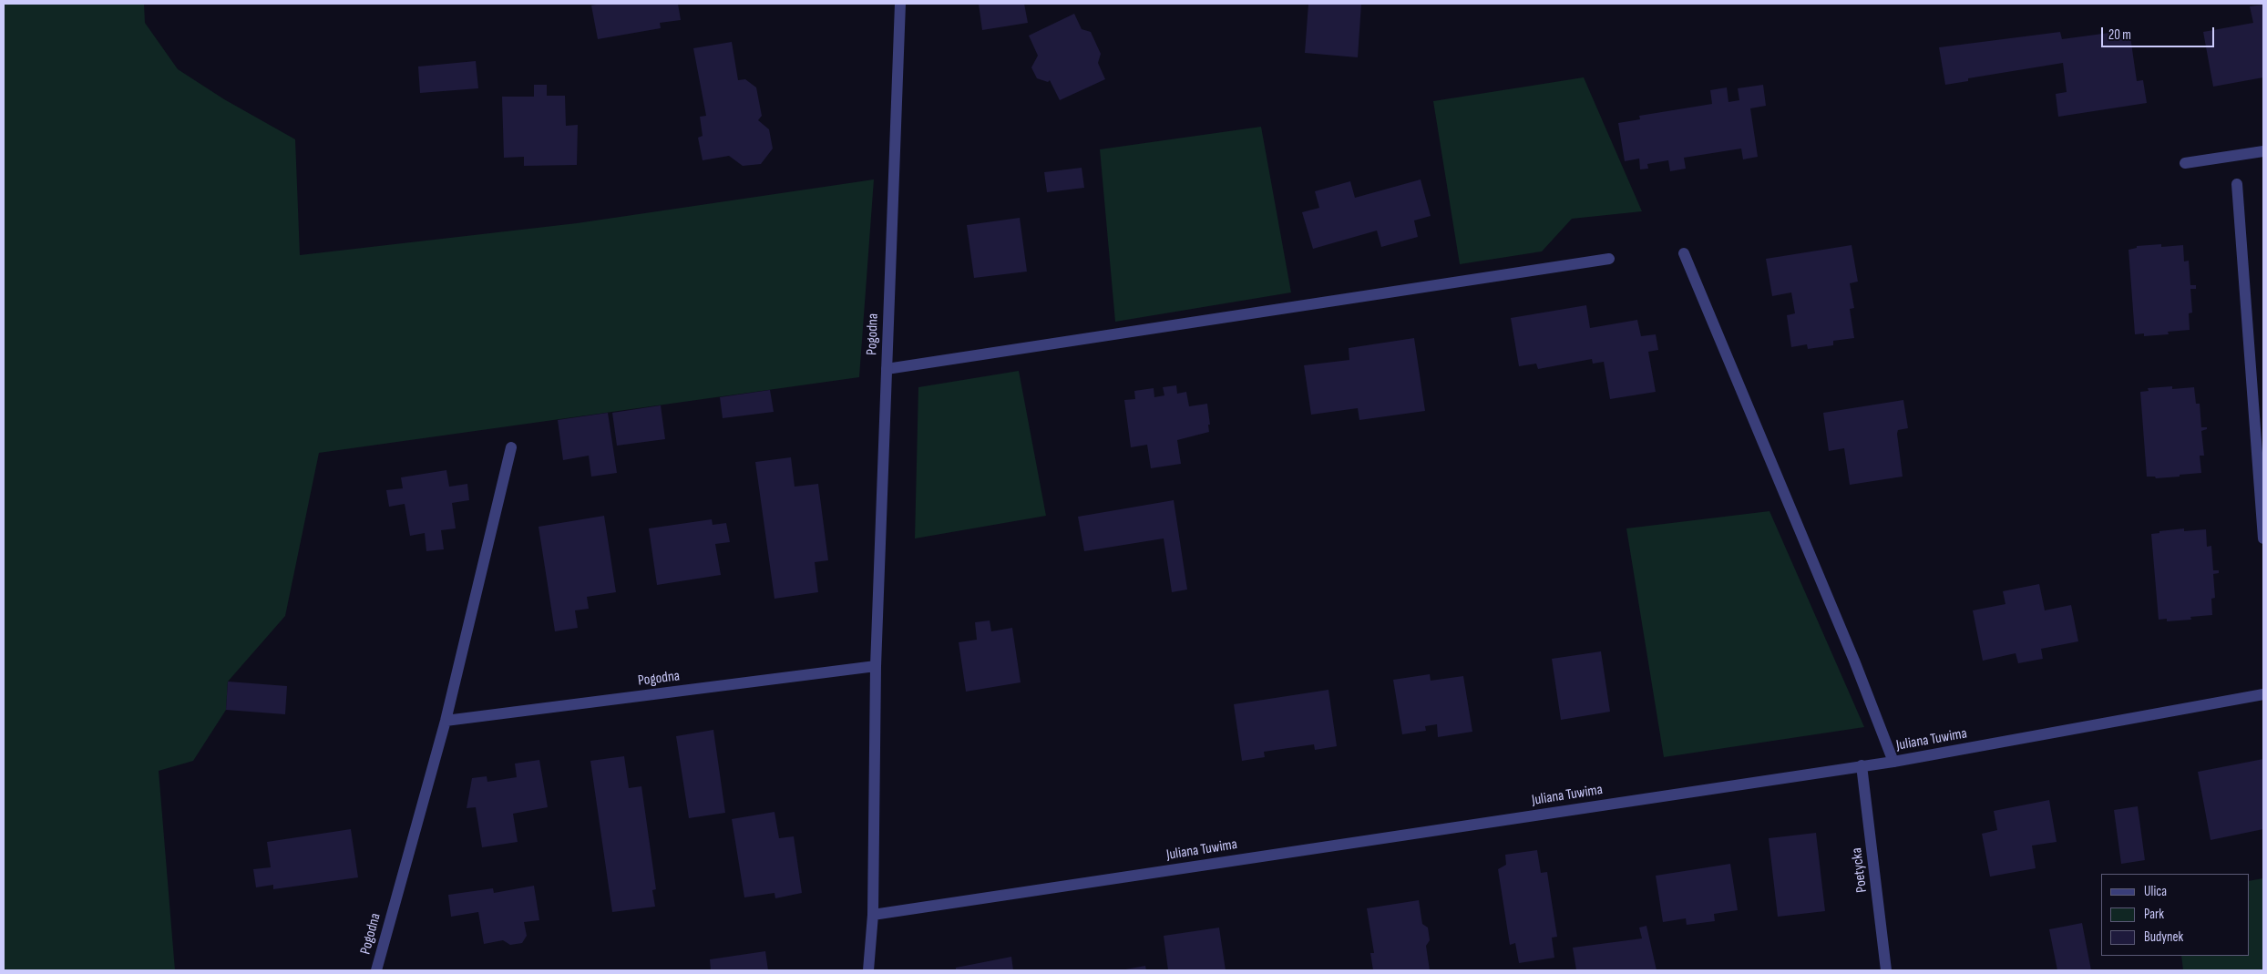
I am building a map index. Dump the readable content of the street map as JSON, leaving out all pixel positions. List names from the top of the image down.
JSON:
{
  "streets": {
    "street": ["Pogodna", "Juliana Tuwima", "Poetycka"]
  },
  "crossings": [
    ["Pogodna", "Juliana Tuwima"],
    ["Juliana Tuwima", "Poetycka"]
  ],
  "legend": ["Ulica", "Park", "Budynek"],
  "scale_bar": "20 m"
}
